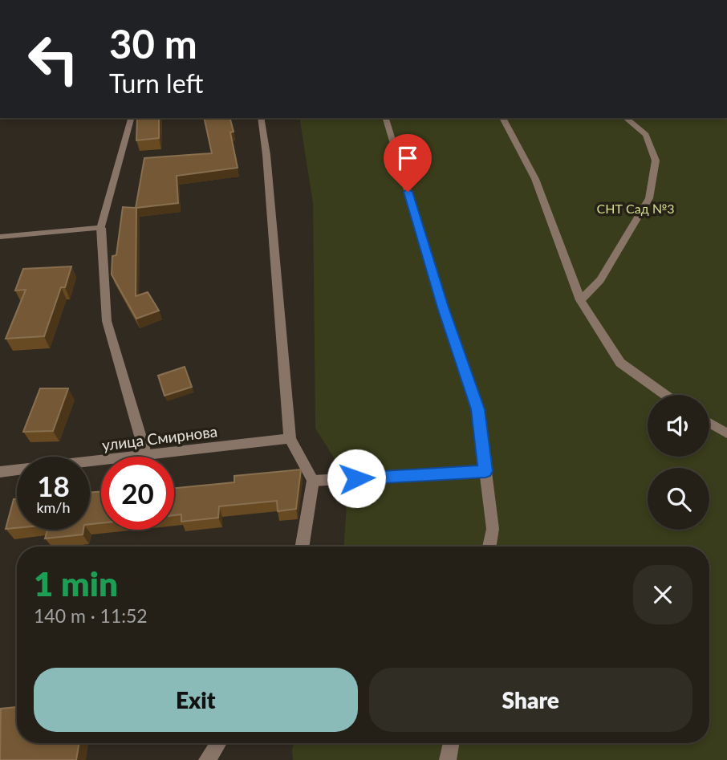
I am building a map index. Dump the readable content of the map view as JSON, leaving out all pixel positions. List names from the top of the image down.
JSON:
{
  "streets": {
    "street": ["улица Смирнова"]
  },
  "parks": ["СНТ Сад №3"],
  "page": {
    "turn": ["30 m", "Turn left"],
    "speed": "18 km/h",
    "limit": "20",
    "heading": ["1 min", "140 m · 11:52"],
    "buttons": ["Exit", "Share"]
  }
}
